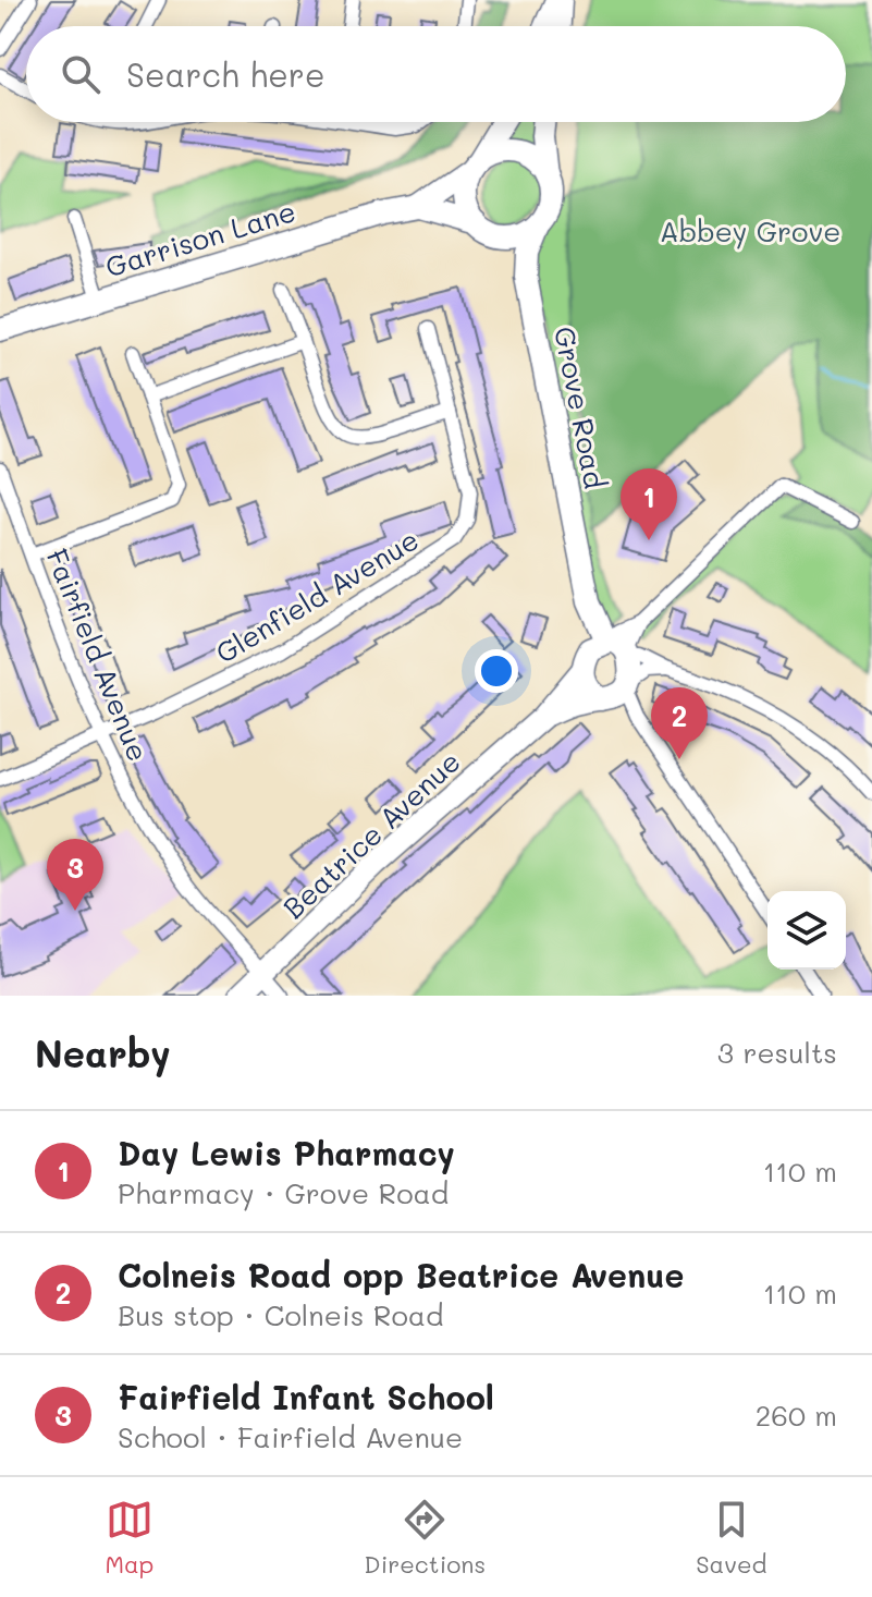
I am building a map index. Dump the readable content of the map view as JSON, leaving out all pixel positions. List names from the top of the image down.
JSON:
{
  "streets": {
    "main road": ["Garrison Lane", "Grove Road", "Beatrice Avenue"],
    "street": ["Glenfield Avenue", "Fairfield Avenue"]
  },
  "crossings": [
    ["Garrison Lane", "Grove Road"],
    ["Grove Road", "Beatrice Avenue"],
    ["Glenfield Avenue", "Fairfield Avenue"],
    ["Fairfield Avenue", "Beatrice Avenue"]
  ],
  "parks": ["Abbey Grove"],
  "page": {
    "search": "Search here",
    "pins": ["1", "2", "3"],
    "heading": ["Nearby", "3 results"],
    "list": [
      {
        "mark": "1",
        "name": "Day Lewis Pharmacy",
        "note": "Pharmacy · Grove Road",
        "value": "110 m"
      },
      {
        "mark": "2",
        "name": "Colneis Road opp Beatrice Avenue",
        "note": "Bus stop · Colneis Road",
        "value": "110 m"
      },
      {
        "mark": "3",
        "name": "Fairfield Infant School",
        "note": "School · Fairfield Avenue",
        "value": "260 m"
      }
    ],
    "nav": ["Map", "Directions", "Saved"]
  }
}
